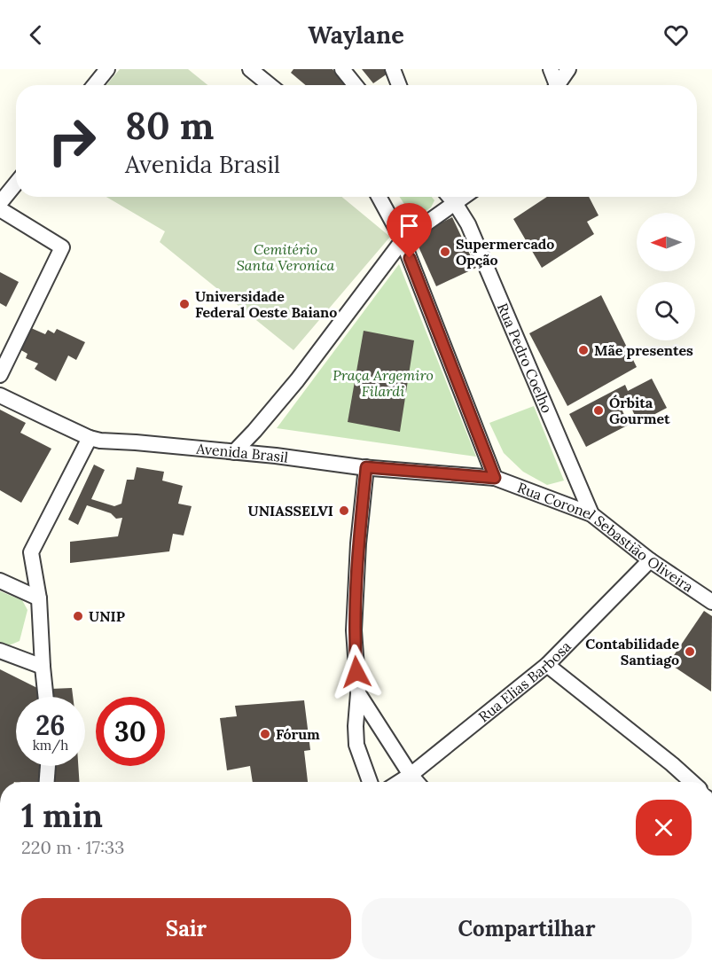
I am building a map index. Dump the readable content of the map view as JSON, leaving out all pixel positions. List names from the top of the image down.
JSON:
{
  "streets": {
    "street": [
      "Rua Pedro Coelho",
      "Avenida Brasil",
      "Rua Coronel Sebastião Oliveira",
      "Rua Elias Barbosa"
    ]
  },
  "crossings": [
    ["Rua Pedro Coelho", "Rua Coronel Sebastião Oliveira"],
    ["Avenida Brasil", "Rua Coronel Sebastião Oliveira"],
    ["Rua Coronel Sebastião Oliveira", "Rua Elias Barbosa"]
  ],
  "parks": ["Cemitério Santa Veronica", "Praça Argemiro Filardi"],
  "places": [
    "Supermercado Opção",
    "Universidade Federal Oeste Baiano",
    "Mãe presentes",
    "Órbita Gourmet",
    "UNIASSELVI",
    "UNIP",
    "Contabilidade Santiago",
    "Fórum"
  ],
  "north": "left",
  "page": {
    "header": "Waylane",
    "turn": ["80 m", "Avenida Brasil"],
    "speed": "26 km/h",
    "limit": "30",
    "heading": ["1 min", "220 m · 17:33"],
    "buttons": ["Sair", "Compartilhar"]
  }
}
